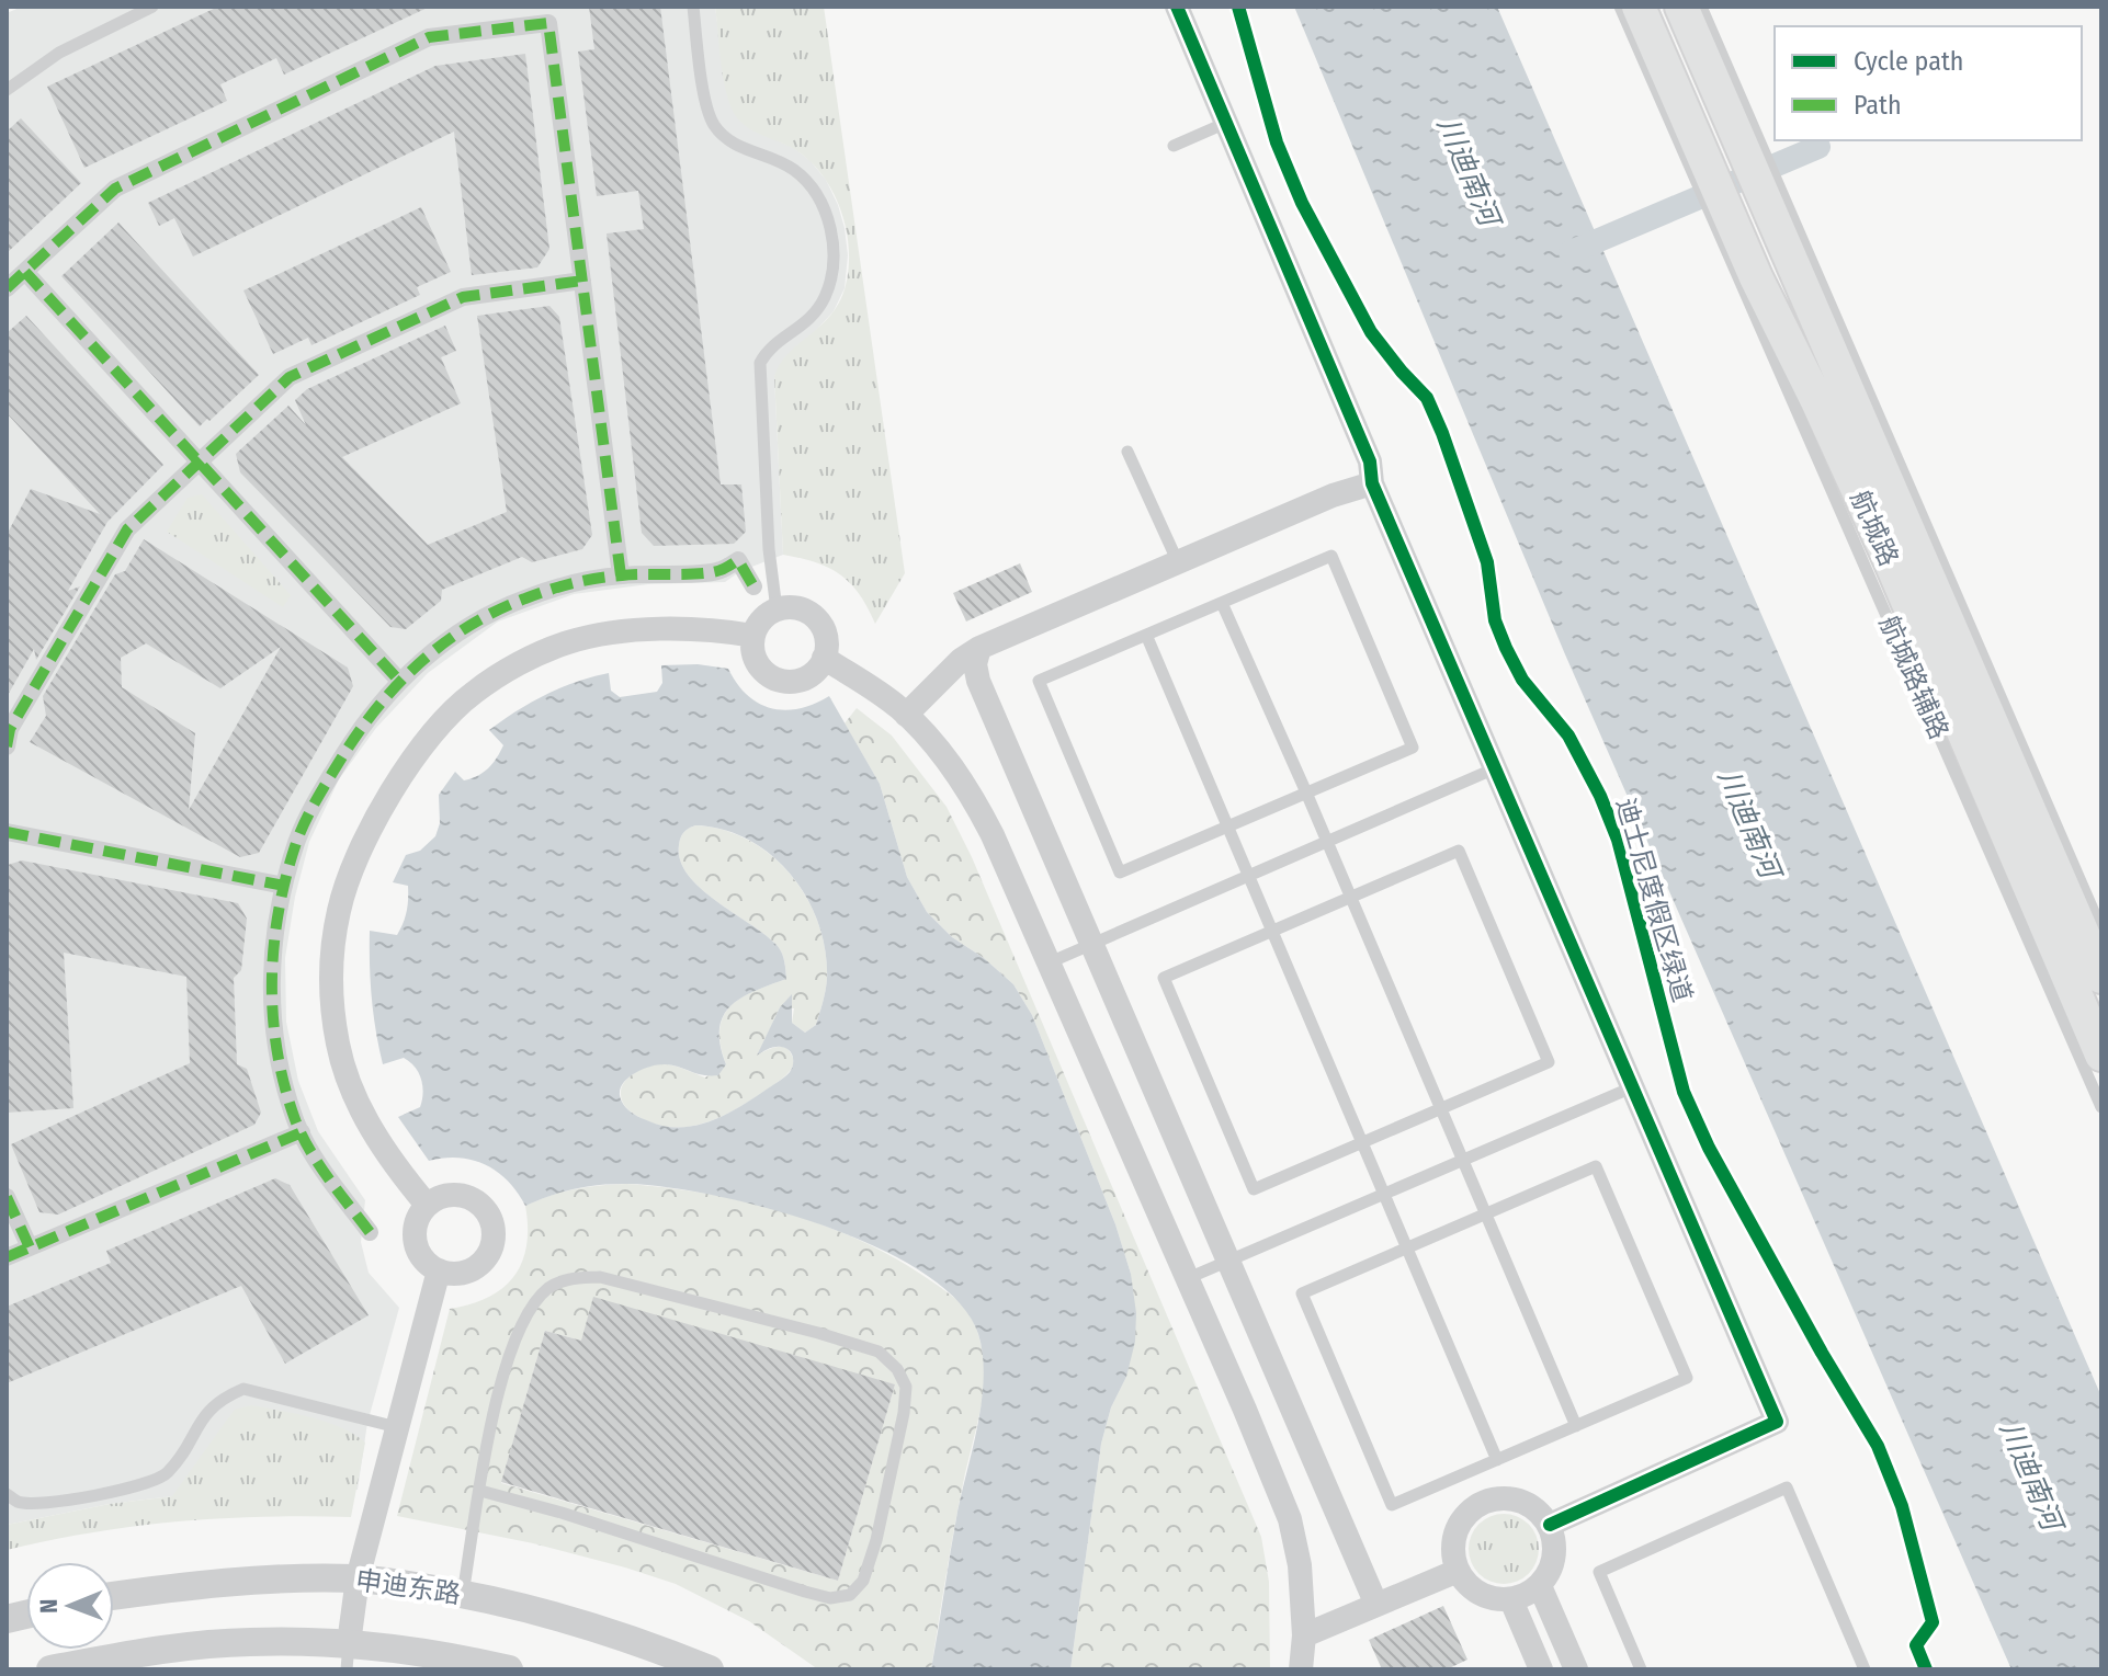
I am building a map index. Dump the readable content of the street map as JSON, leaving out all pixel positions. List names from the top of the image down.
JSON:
{
  "streets": {
    "main road": ["航城路"],
    "street": ["申迪东路"],
    "lane": ["航城路辅路"],
    "cycle path": ["迪士尼度假区绿道"]
  },
  "crossings": [
    ["航城路", "航城路辅路"]
  ],
  "water": ["川迪南河"],
  "legend": ["Cycle path", "Path"],
  "north": "left"
}
